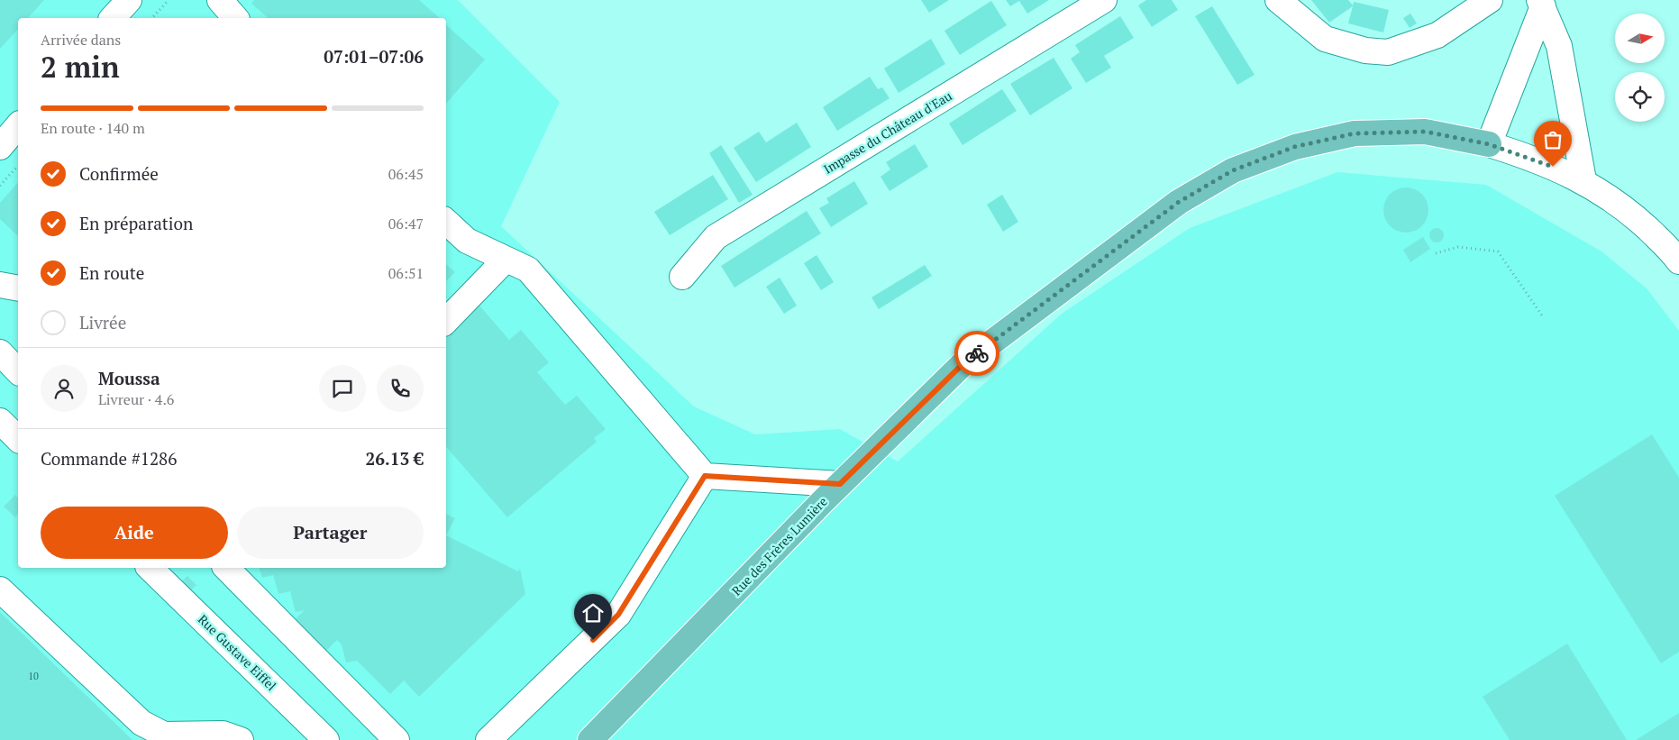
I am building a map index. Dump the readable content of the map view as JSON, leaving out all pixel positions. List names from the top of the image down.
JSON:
{
  "streets": {
    "main road": ["Rue des Frères Lumière"],
    "street": ["Impasse du Château d'Eau", "Rue Gustave Eiffel"]
  },
  "house_numbers": ["10"],
  "north": "right",
  "page": {
    "heading": ["2 min", "Arrivée dans", "07:01–07:06"],
    "panel": [
      "Moussa",
      "Livreur · 4.6",
      "Commande #1286",
      "26.13 €"
    ],
    "bar": "En route · 140 m",
    "list": [
      ["Confirmée", "06:45"],
      ["En préparation", "06:47"],
      ["En route", "06:51"],
      "Livrée"
    ],
    "buttons": ["Aide", "Partager"]
  }
}
